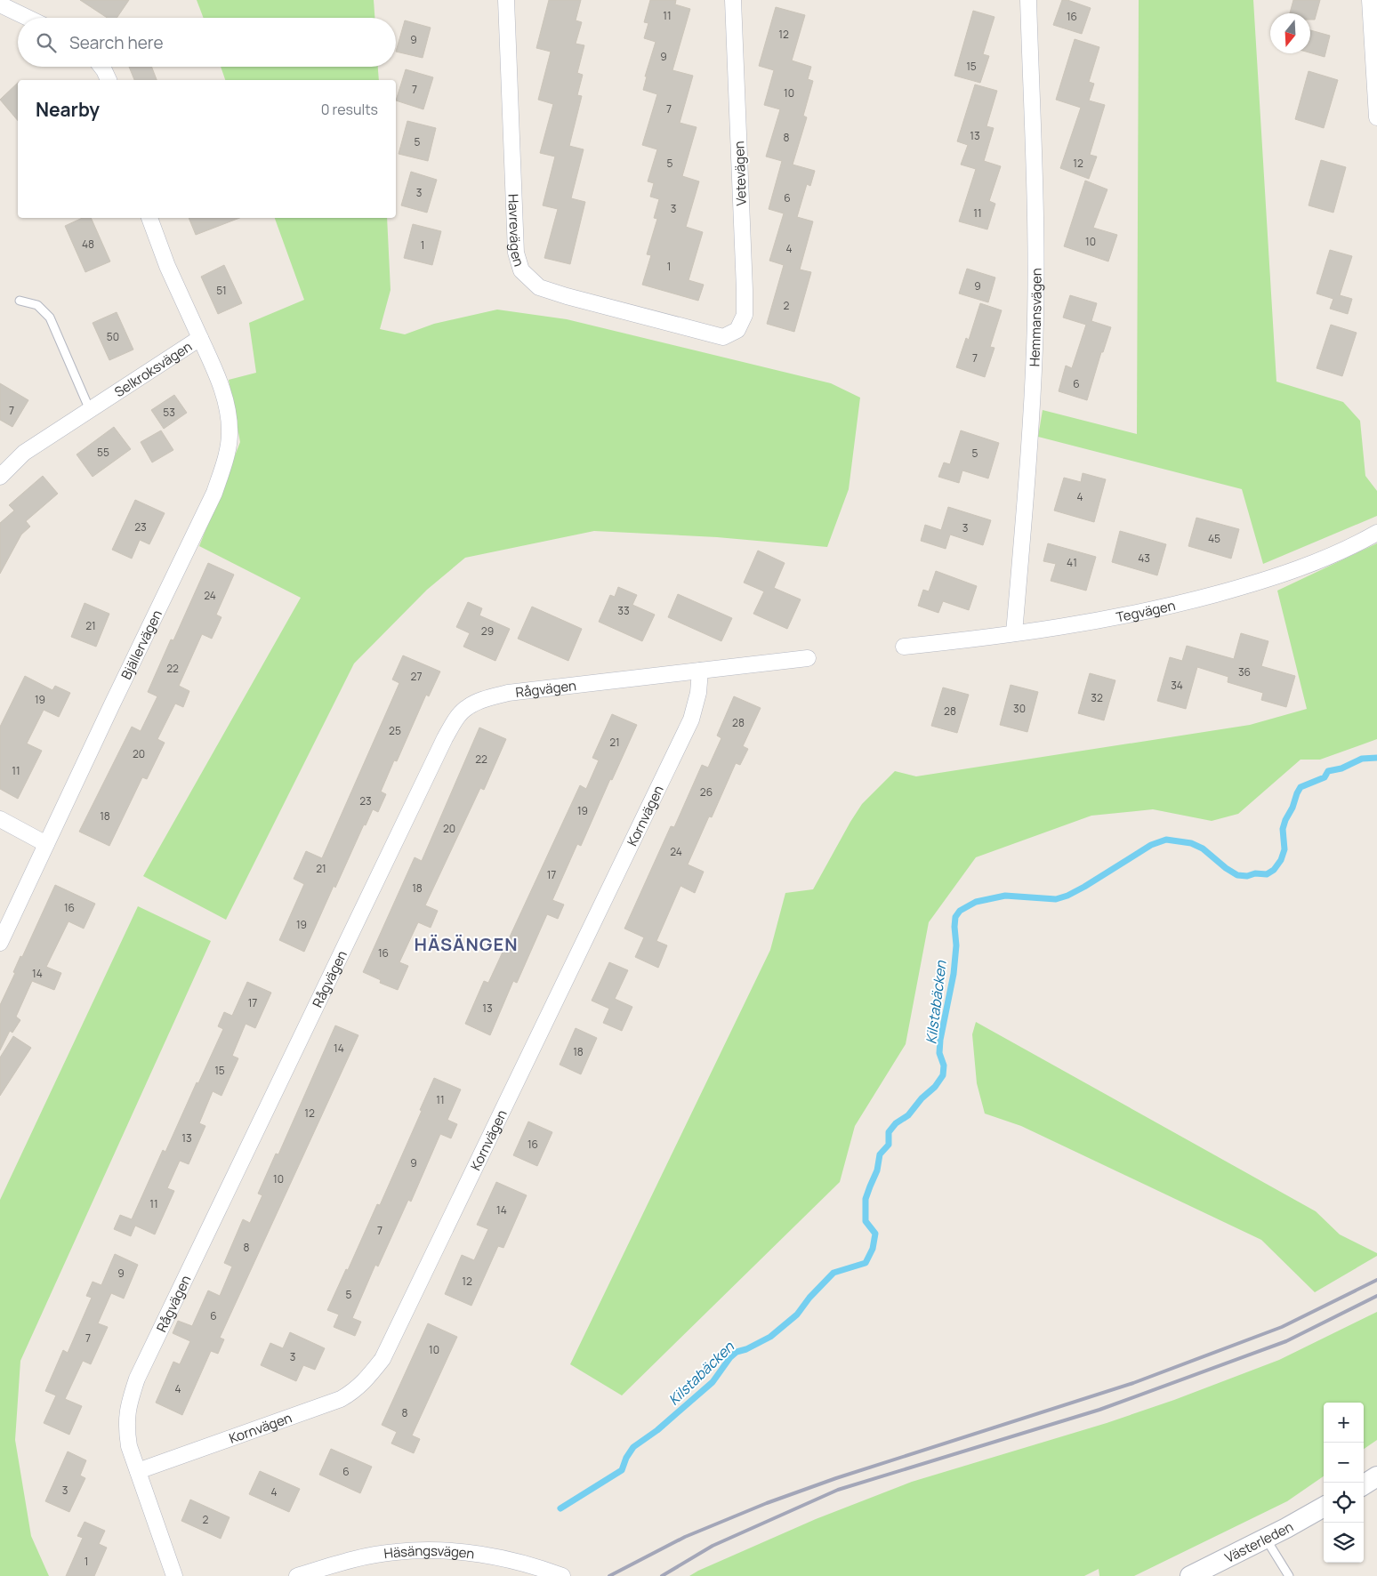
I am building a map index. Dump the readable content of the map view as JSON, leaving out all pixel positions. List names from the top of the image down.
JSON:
{
  "streets": {
    "street": [
      "Vetevägen",
      "Havrevägen",
      "Hemmansvägen",
      "Selkroksvägen",
      "Tegvägen",
      "Bjällervägen",
      "Rågvägen",
      "Kornvägen",
      "Västerleden",
      "Häsängsvägen"
    ]
  },
  "crossings": [
    ["Vetevägen", "Havrevägen"],
    ["Hemmansvägen", "Tegvägen"],
    ["Selkroksvägen", "Bjällervägen"],
    ["Rågvägen", "Kornvägen"]
  ],
  "districts": ["HÄSÄNGEN"],
  "water": ["Kilstabäcken"],
  "house_numbers": [
    "11",
    "16",
    "12",
    "9",
    "9",
    "15",
    "7",
    "10",
    "7",
    "13",
    "8",
    "5",
    "5",
    "12",
    "3",
    "6",
    "3",
    "11",
    "10",
    "48",
    "1",
    "4",
    "1",
    "9",
    "51",
    "2",
    "50",
    "7",
    "6",
    "7",
    "53",
    "55",
    "5",
    "4",
    "23",
    "3",
    "45",
    "43",
    "41",
    "24",
    "33",
    "21",
    "29",
    "22",
    "36",
    "27",
    "34",
    "32",
    "19",
    "30",
    "28",
    "28",
    "25",
    "21",
    "20",
    "22",
    "11",
    "26",
    "23",
    "19",
    "18",
    "20",
    "24",
    "21",
    "17",
    "18",
    "16",
    "19",
    "16",
    "14",
    "17",
    "13",
    "14",
    "18",
    "15",
    "11",
    "12",
    "13",
    "16",
    "9",
    "10",
    "11",
    "14",
    "7",
    "8",
    "9",
    "12",
    "5",
    "6",
    "7",
    "10",
    "3",
    "4",
    "8",
    "6",
    "3",
    "4",
    "2",
    "1"
  ],
  "north": "bottom",
  "page": {
    "search": "Search here",
    "heading": ["Nearby", "0 results"],
    "map_buttons": ["+", "−"]
  }
}
